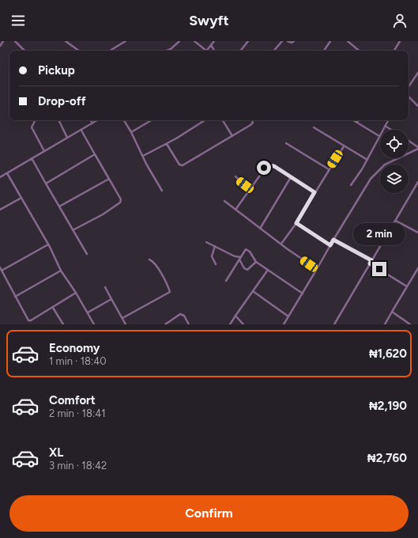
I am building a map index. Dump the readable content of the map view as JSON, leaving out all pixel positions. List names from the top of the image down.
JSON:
{
  "page": {
    "header": "Swyft",
    "banner": ["Pickup", "Drop-off"],
    "bubble": "2 min",
    "list": [
      {
        "name": "Economy",
        "note": "1 min · 18:40",
        "value": "₦1,620"
      },
      {
        "name": "Comfort",
        "note": "2 min · 18:41",
        "value": "₦2,190"
      },
      {
        "name": "XL",
        "note": "3 min · 18:42",
        "value": "₦2,760"
      }
    ],
    "buttons": "Confirm"
  }
}
